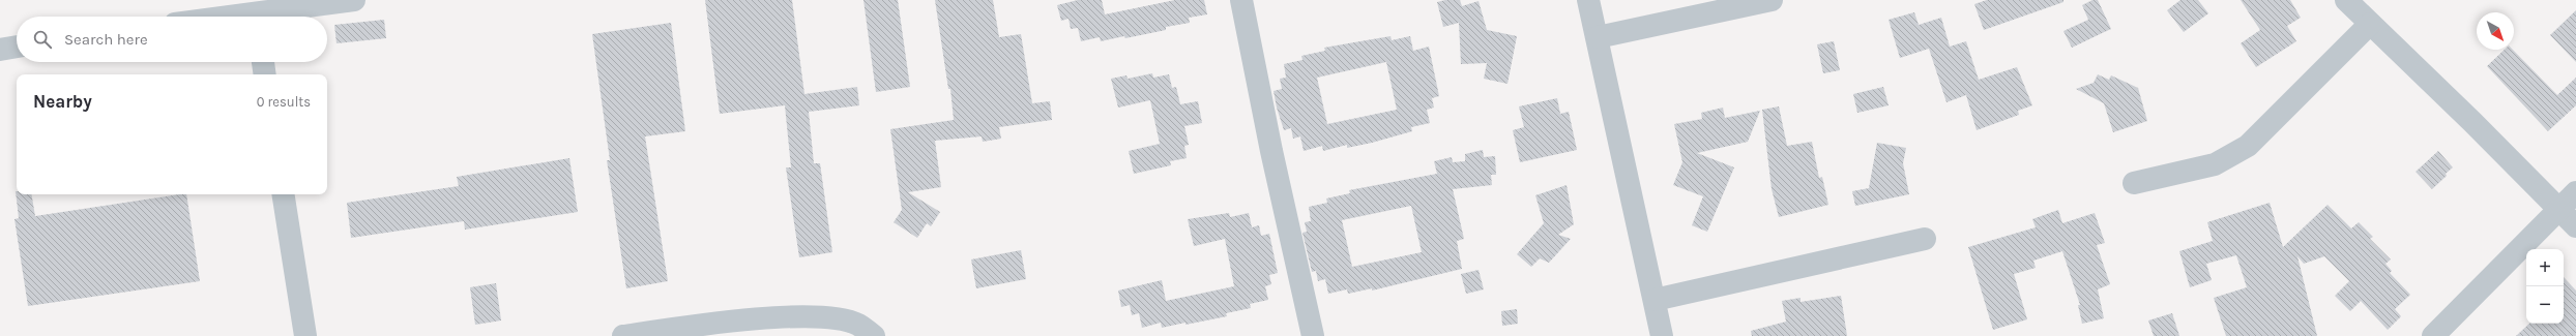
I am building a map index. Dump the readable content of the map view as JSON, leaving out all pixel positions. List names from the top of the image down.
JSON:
{
  "north": "bottom right",
  "page": {
    "search": "Search here",
    "heading": ["Nearby", "0 results"],
    "map_buttons": ["+", "−"]
  }
}
